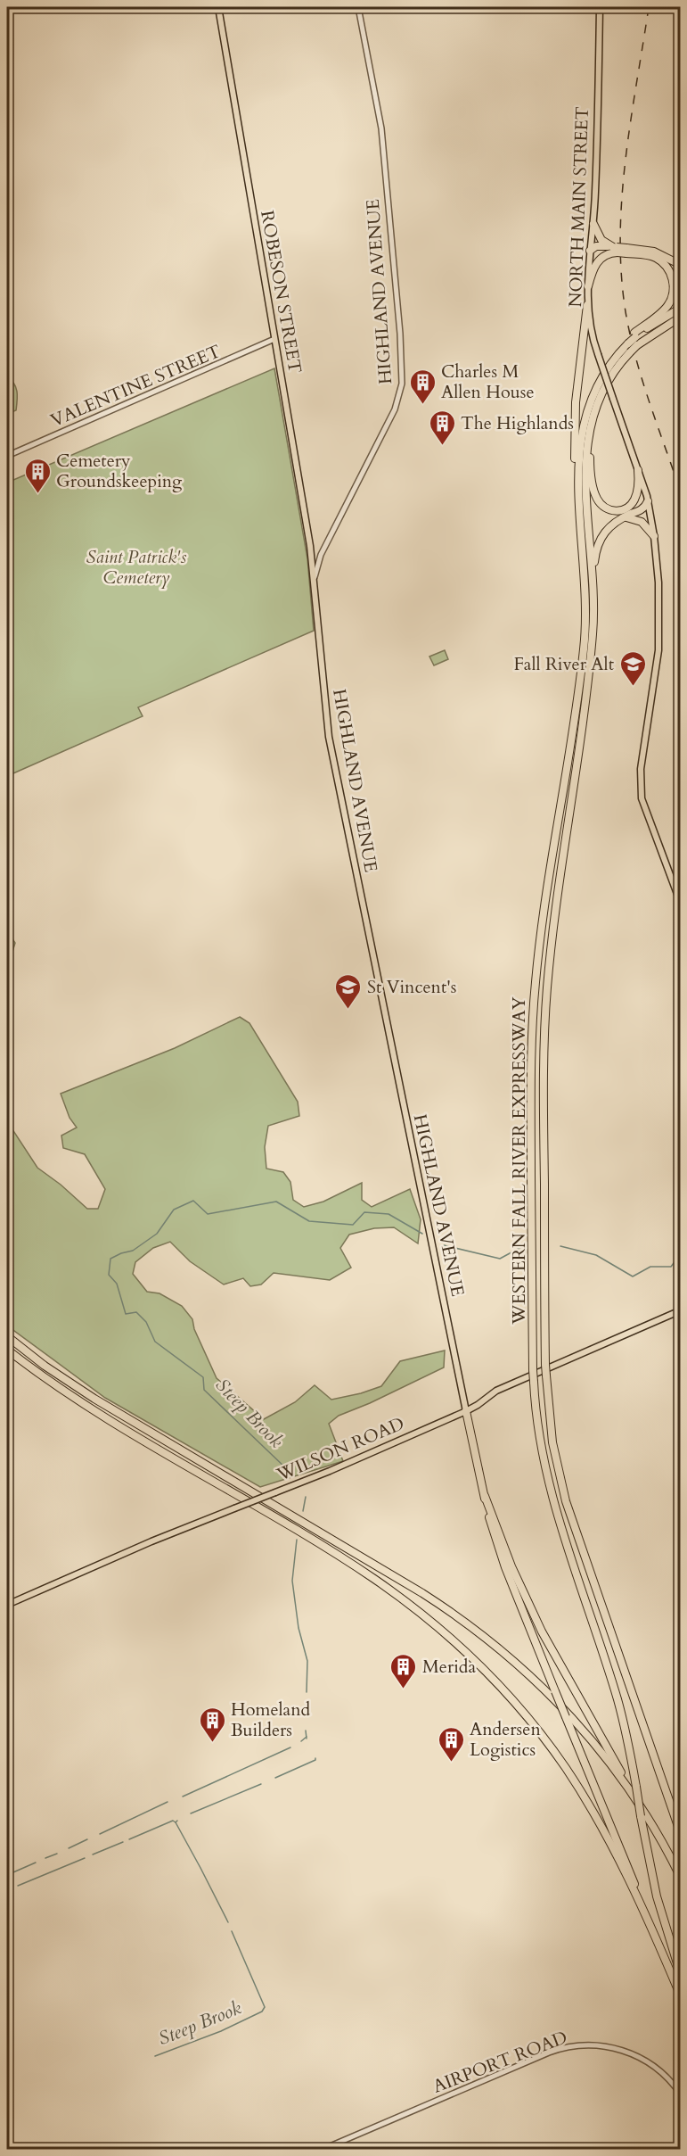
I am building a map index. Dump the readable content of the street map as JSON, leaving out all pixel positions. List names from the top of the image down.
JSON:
{
  "streets": {
    "highway": ["WESTERN FALL RIVER EXPRESSWAY"],
    "main road": [
      "NORTH MAIN STREET",
      "ROBESON STREET",
      "HIGHLAND AVENUE",
      "WILSON ROAD"
    ],
    "street": ["VALENTINE STREET", "AIRPORT ROAD"]
  },
  "crossings": [
    ["ROBESON STREET", "HIGHLAND AVENUE"],
    ["ROBESON STREET", "VALENTINE STREET"],
    ["HIGHLAND AVENUE", "WILSON ROAD"]
  ],
  "water": ["Steep Brook"],
  "parks": ["Saint Patrick's Cemetery"],
  "places": {
    "building": [
      "Charles M Allen House",
      "The Highlands",
      "Cemetery Groundskeeping",
      "Merida",
      "Homeland Builders",
      "Andersen Logistics"
    ],
    "school or university": ["Fall River Alt", "St Vincent's"]
  }
}
